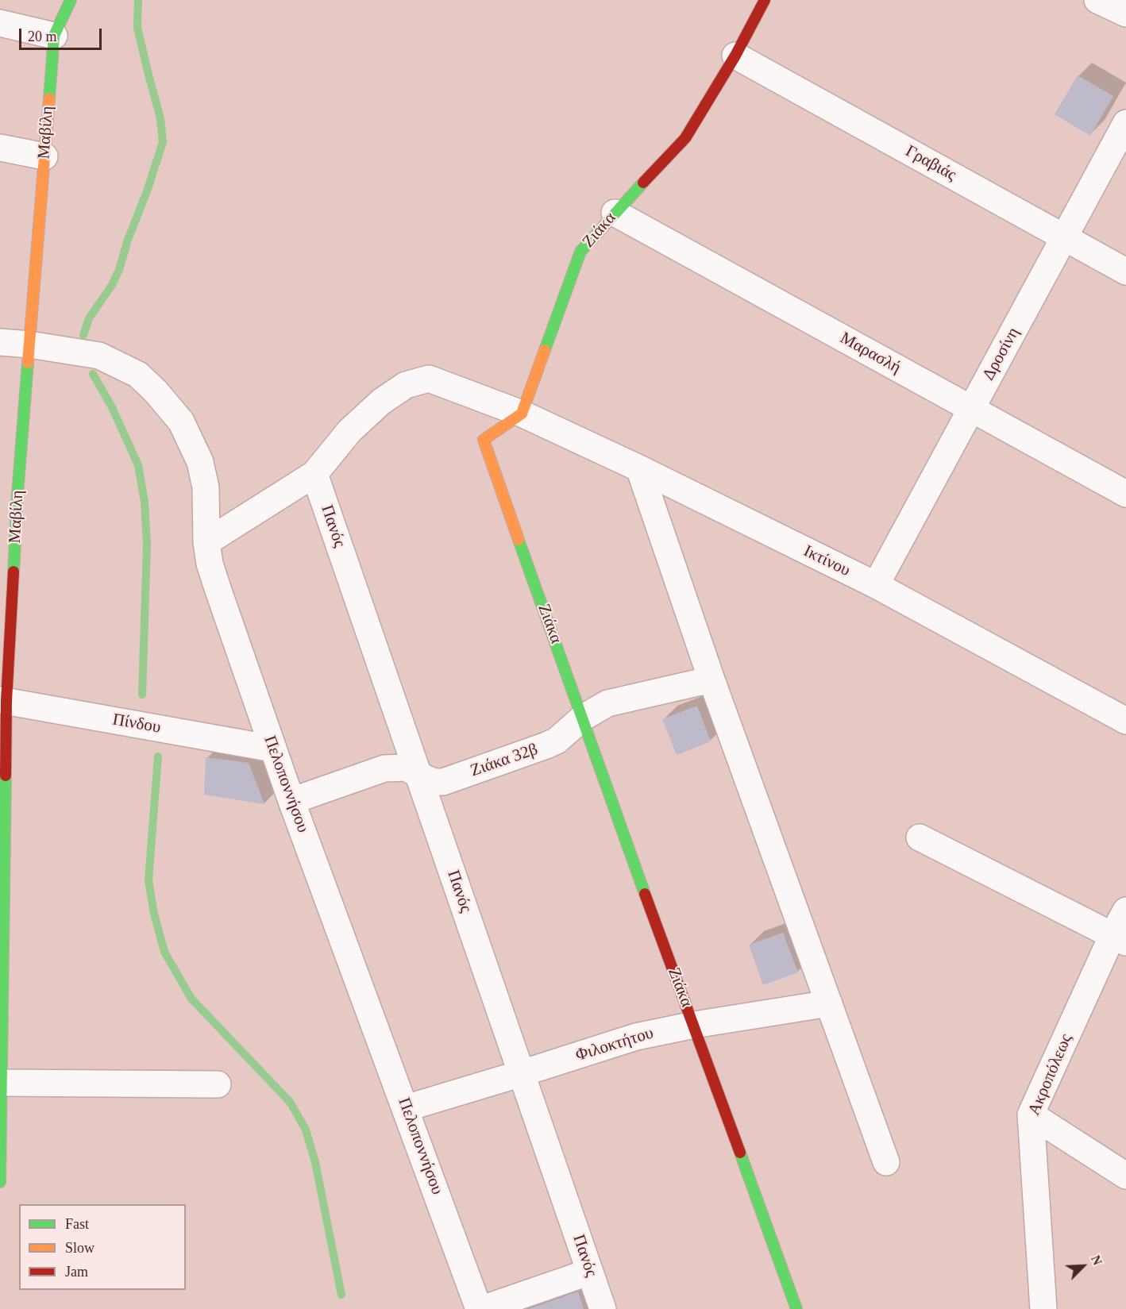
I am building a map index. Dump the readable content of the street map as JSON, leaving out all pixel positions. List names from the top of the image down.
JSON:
{
  "streets": {
    "street": [
      "Μαβίλη",
      "Γραβιάς",
      "Ζιάκα",
      "Μαρασλή",
      "Δροσίνη",
      "Πανός",
      "Ικτίνου",
      "Πίνδου",
      "Ζιάκα 32β",
      "Πελοποννήσου",
      "Φιλοκτήτου",
      "Ακροπόλεως"
    ]
  },
  "crossings": [
    ["Μαβίλη", "Πίνδου"],
    ["Μαβίλη", "Πελοποννήσου"],
    ["Γραβιάς", "Ζιάκα"],
    ["Γραβιάς", "Δροσίνη"],
    ["Ζιάκα", "Μαρασλή"],
    ["Ζιάκα", "Ικτίνου"],
    ["Ζιάκα", "Ζιάκα 32β"],
    ["Ζιάκα", "Φιλοκτήτου"],
    ["Μαρασλή", "Δροσίνη"],
    ["Δροσίνη", "Ικτίνου"],
    ["Πανός", "Ικτίνου"],
    ["Πανός", "Ζιάκα 32β"],
    ["Πανός", "Φιλοκτήτου"],
    ["Ικτίνου", "Πελοποννήσου"],
    ["Πίνδου", "Πελοποννήσου"],
    ["Ζιάκα 32β", "Πελοποννήσου"],
    ["Πελοποννήσου", "Φιλοκτήτου"]
  ],
  "legend": ["Fast", "Slow", "Jam"],
  "scale_bar": "20 m",
  "north": "top right"
}
